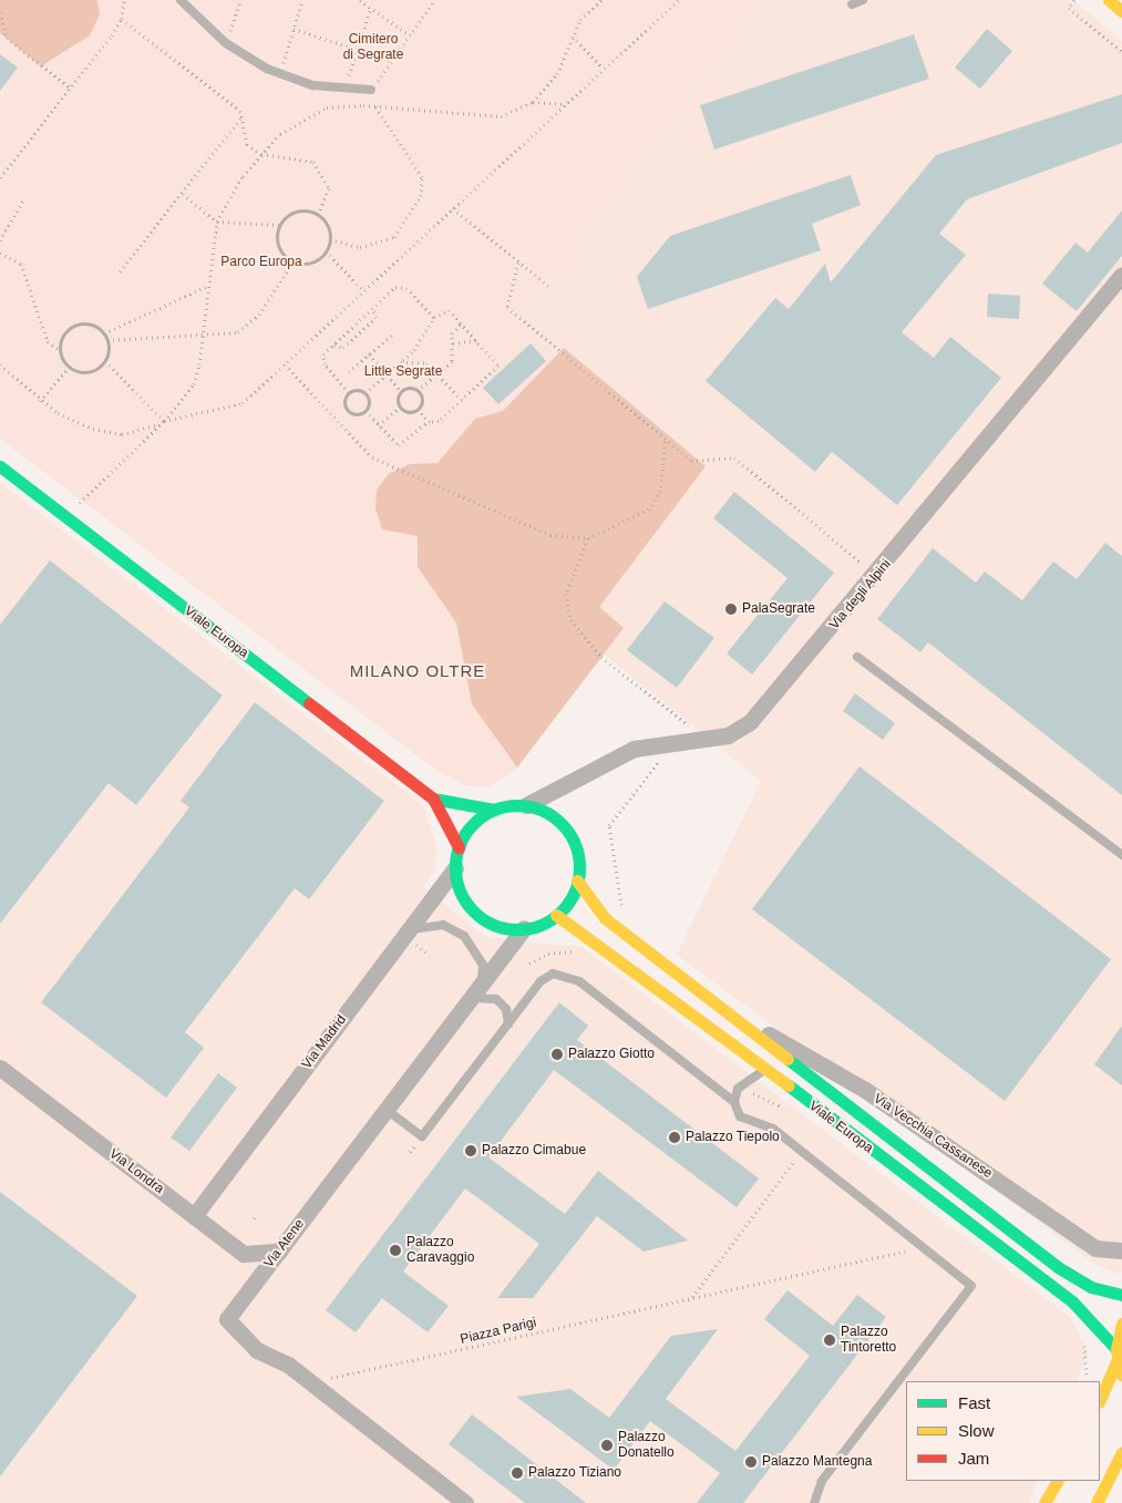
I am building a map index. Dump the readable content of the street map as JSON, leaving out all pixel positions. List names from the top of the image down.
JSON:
{
  "streets": {
    "street": [
      "Via degli Alpini",
      "Viale Europa",
      "Via Madrid",
      "Via Vecchia Cassanese",
      "Via Londra",
      "Via Atene"
    ],
    "path": ["Piazza Parigi"]
  },
  "crossings": [
    ["Via degli Alpini", "Viale Europa"],
    ["Via degli Alpini", "Via Madrid"],
    ["Via degli Alpini", "Via Atene"],
    ["Viale Europa", "Via Madrid"],
    ["Viale Europa", "Via Vecchia Cassanese"],
    ["Viale Europa", "Via Atene"],
    ["Via Madrid", "Via Londra"],
    ["Via Madrid", "Via Atene"],
    ["Via Atene", "Piazza Parigi"]
  ],
  "districts": ["MILANO OLTRE"],
  "parks": ["Cimitero di Segrate", "Parco Europa", "Little Segrate"],
  "places": [
    "PalaSegrate",
    "Palazzo Giotto",
    "Palazzo Tiepolo",
    "Palazzo Cimabue",
    "Palazzo Caravaggio",
    "Palazzo Tintoretto",
    "Palazzo Donatello",
    "Palazzo Mantegna",
    "Palazzo Tiziano"
  ],
  "legend": ["Fast", "Slow", "Jam"]
}
